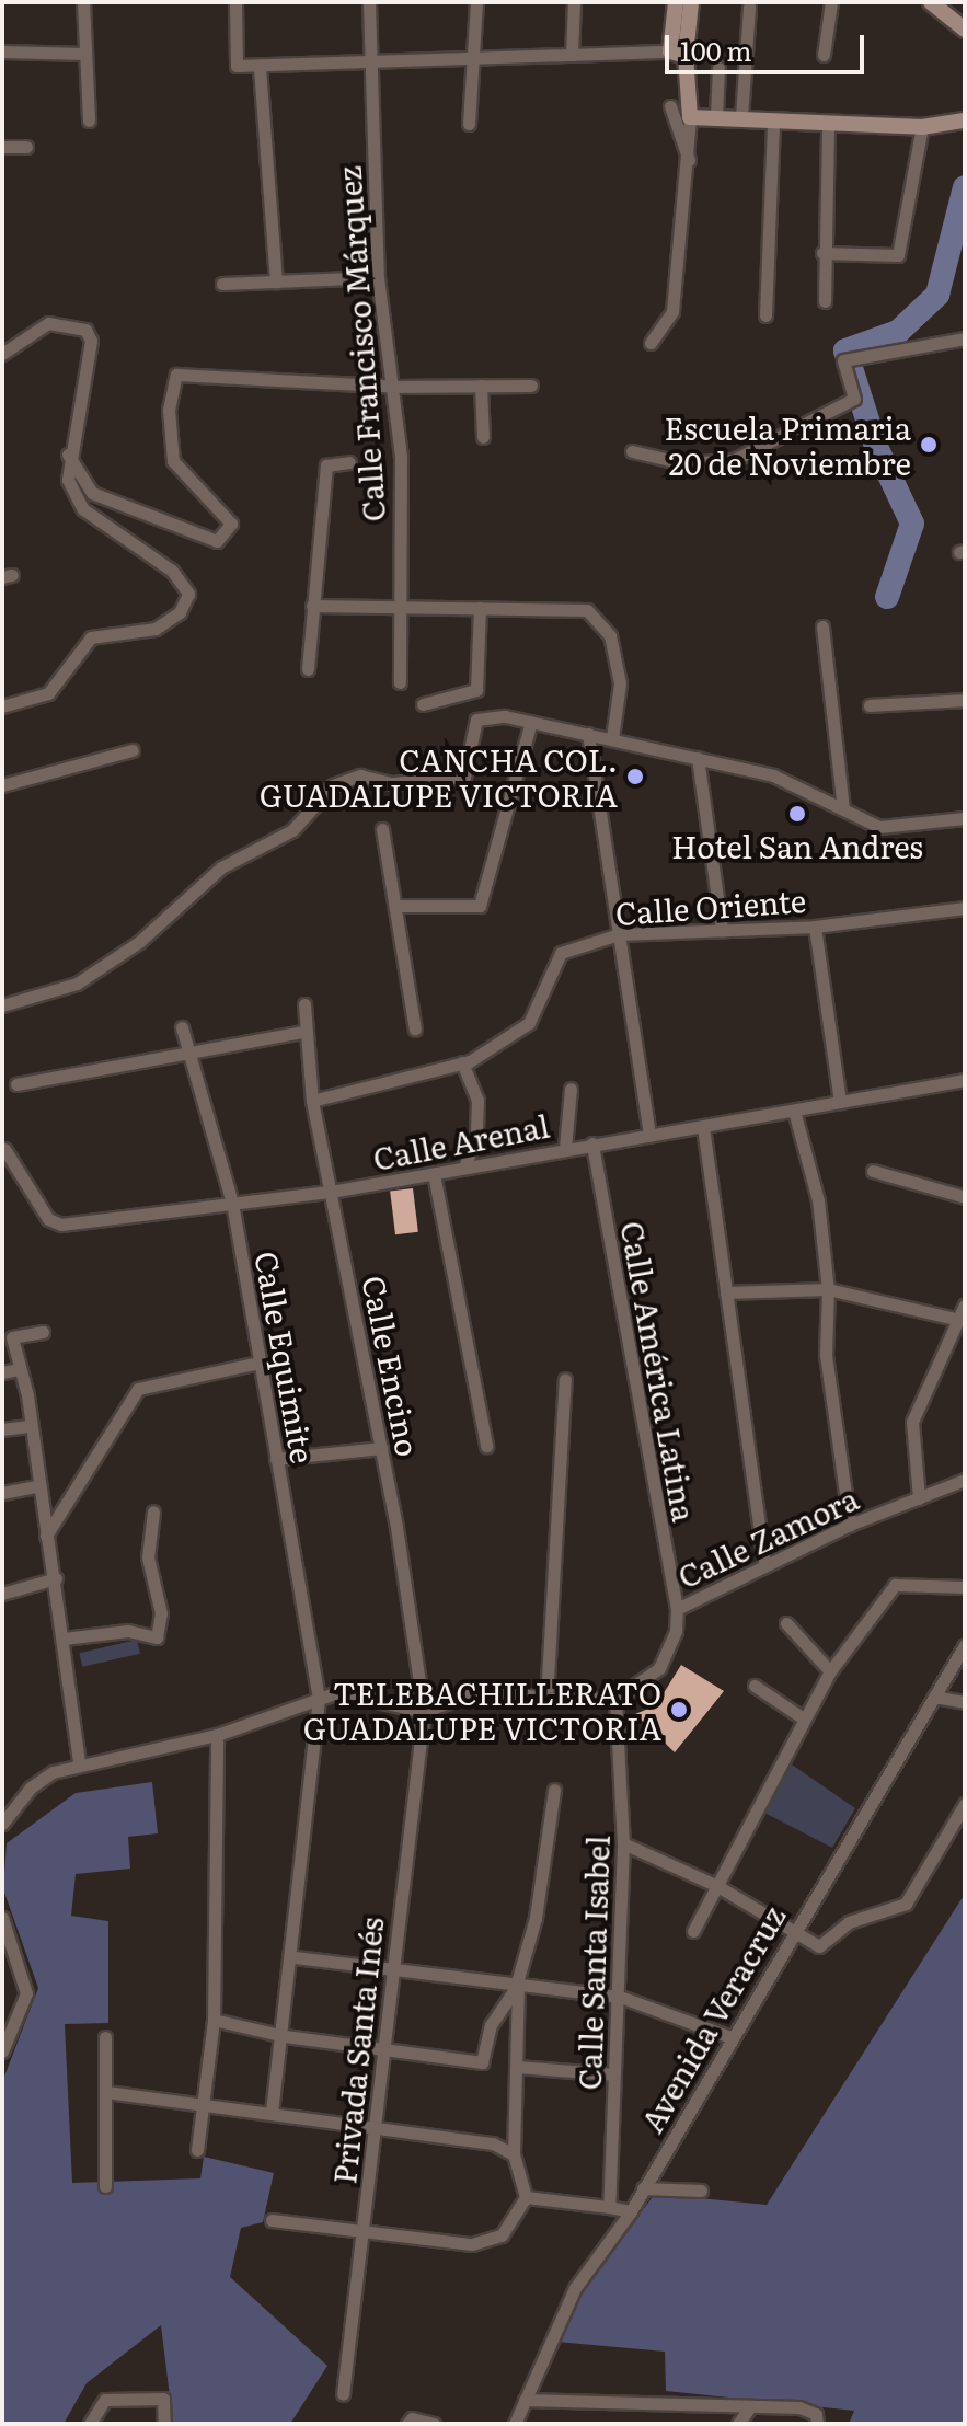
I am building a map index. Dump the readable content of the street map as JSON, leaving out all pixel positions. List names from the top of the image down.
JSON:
{
  "streets": {
    "street": [
      "Calle Francisco Márquez",
      "Calle Oriente",
      "Calle Arenal",
      "Calle Equimite",
      "Calle Encino",
      "Calle América Latina",
      "Calle Zamora",
      "Calle Santa Isabel",
      "Avenida Veracruz",
      "Privada Santa Inés"
    ]
  },
  "crossings": [
    ["Calle Oriente", "Calle Encino"],
    ["Calle Arenal", "Calle Equimite"],
    ["Calle Arenal", "Calle Encino"],
    ["Calle Arenal", "Calle América Latina"],
    ["Calle Encino", "Privada Santa Inés"],
    ["Calle América Latina", "Calle Zamora"],
    ["Calle Zamora", "Calle Santa Isabel"]
  ],
  "places": [
    "Escuela Primaria 20 de Noviembre",
    "CANCHA COL. GUADALUPE VICTORIA",
    "Hotel San Andres",
    "TELEBACHILLERATO GUADALUPE VICTORIA"
  ],
  "scale_bar": "100 m"
}
